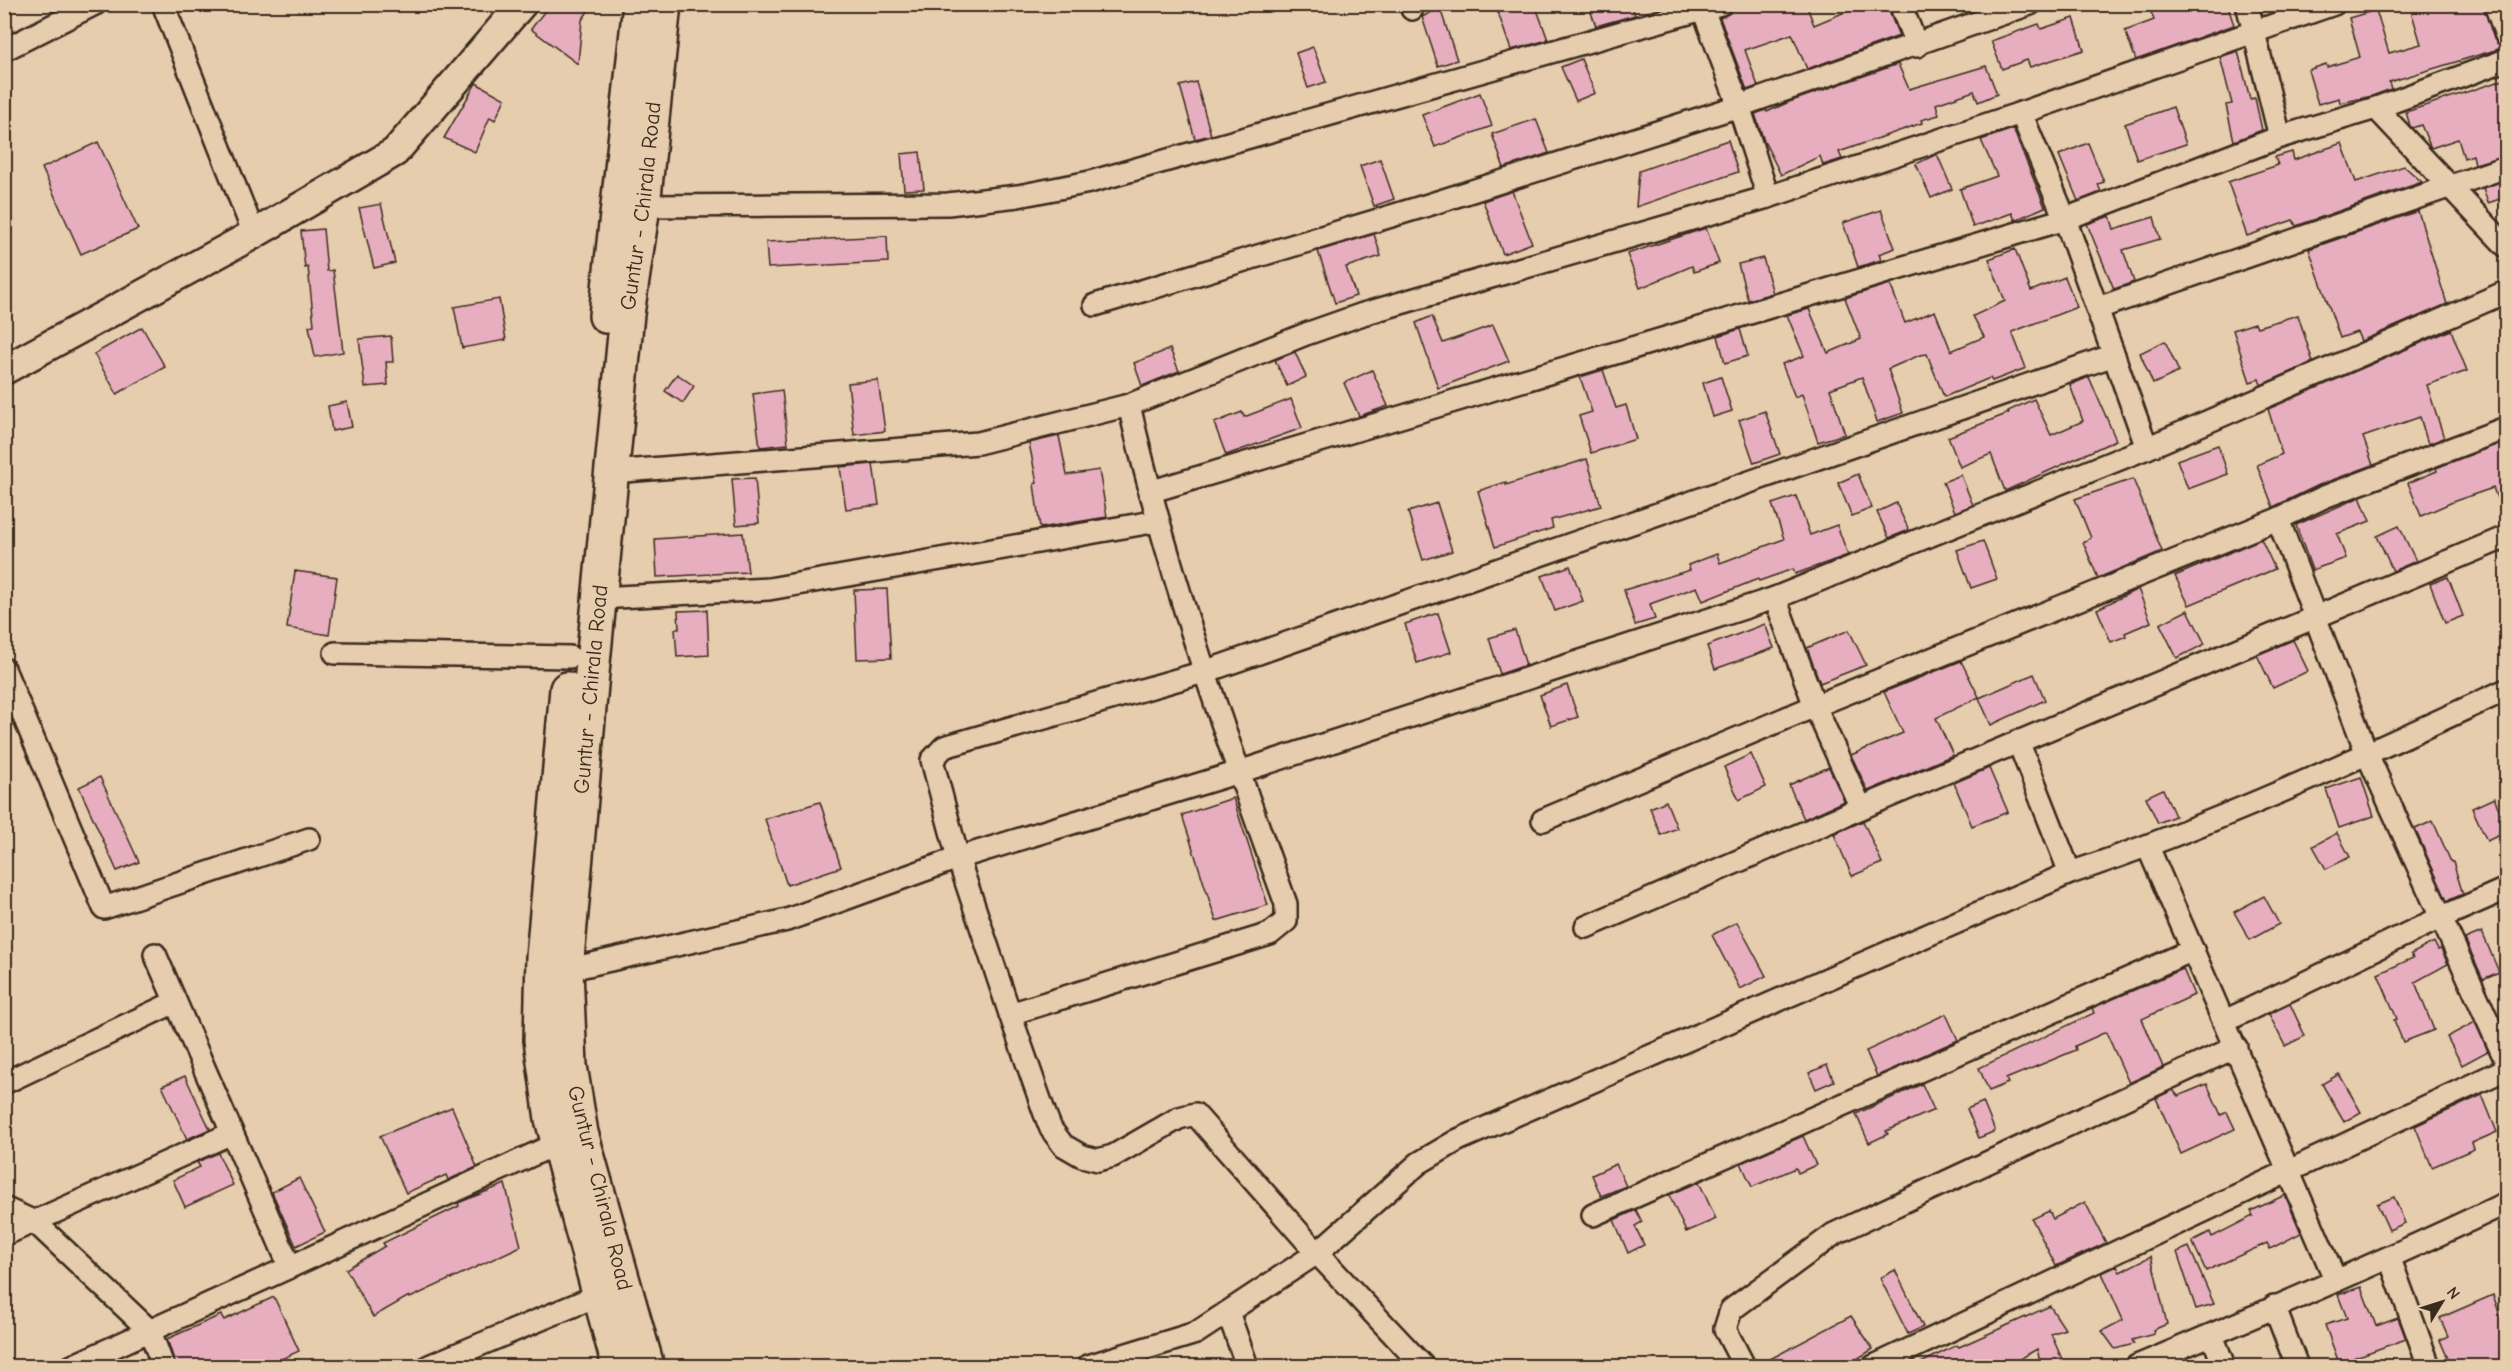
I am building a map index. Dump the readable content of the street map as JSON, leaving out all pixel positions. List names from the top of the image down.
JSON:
{
  "streets": {
    "main road": ["Guntur - Chirala Road"]
  },
  "north": "top right"
}
